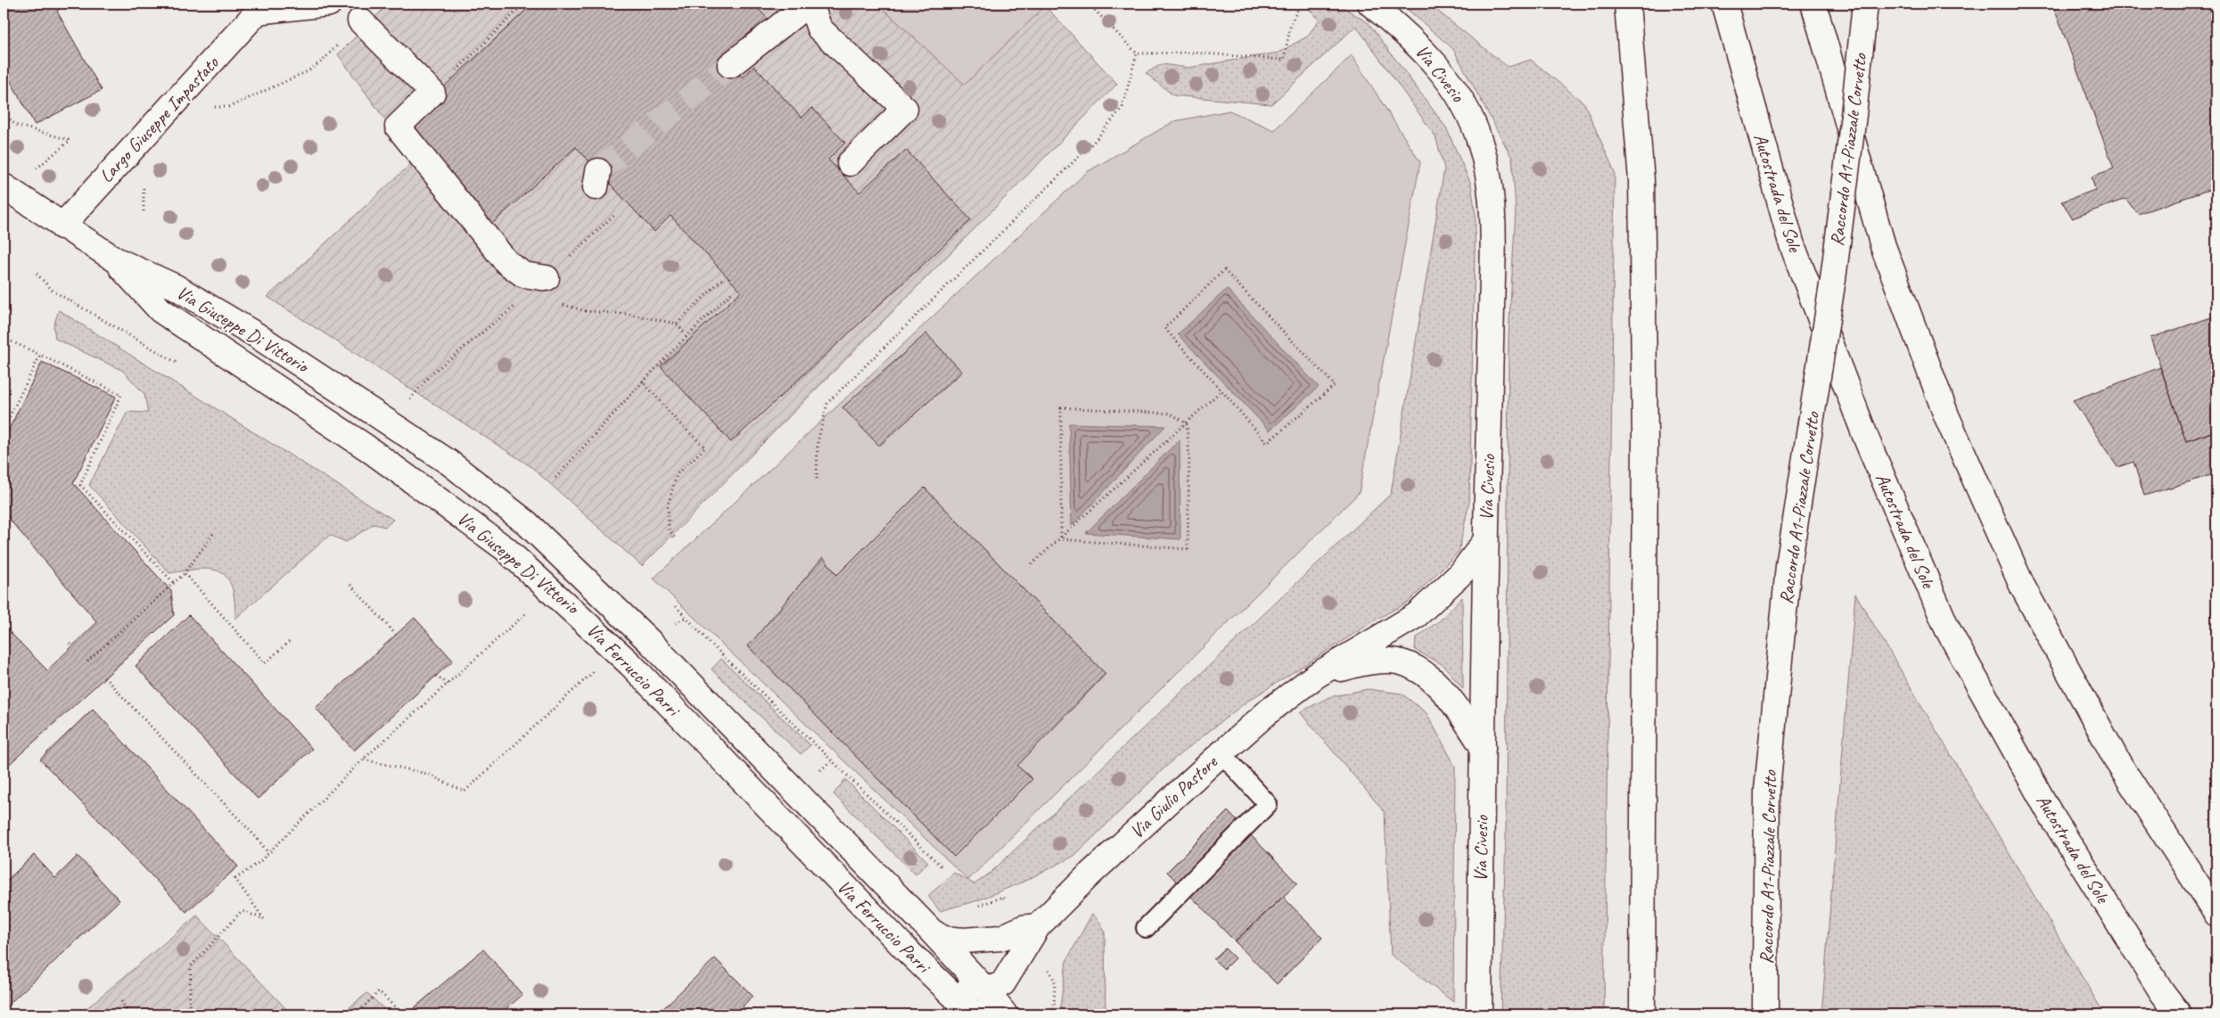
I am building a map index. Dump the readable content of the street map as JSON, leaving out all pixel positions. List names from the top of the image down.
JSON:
{
  "streets": {
    "main road": [
      "Via Civesio",
      "Largo Giuseppe Impastato",
      "Raccordo A1-Piazzale Corvetto",
      "Autostrada del Sole",
      "Via Giuseppe Di Vittorio",
      "Via Ferruccio Parri",
      "Via Giulio Pastore"
    ]
  },
  "crossings": [
    ["Via Civesio", "Via Giulio Pastore"],
    ["Largo Giuseppe Impastato", "Via Giuseppe Di Vittorio"],
    ["Via Giuseppe Di Vittorio", "Via Ferruccio Parri"],
    ["Via Ferruccio Parri", "Via Giulio Pastore"]
  ]
}
